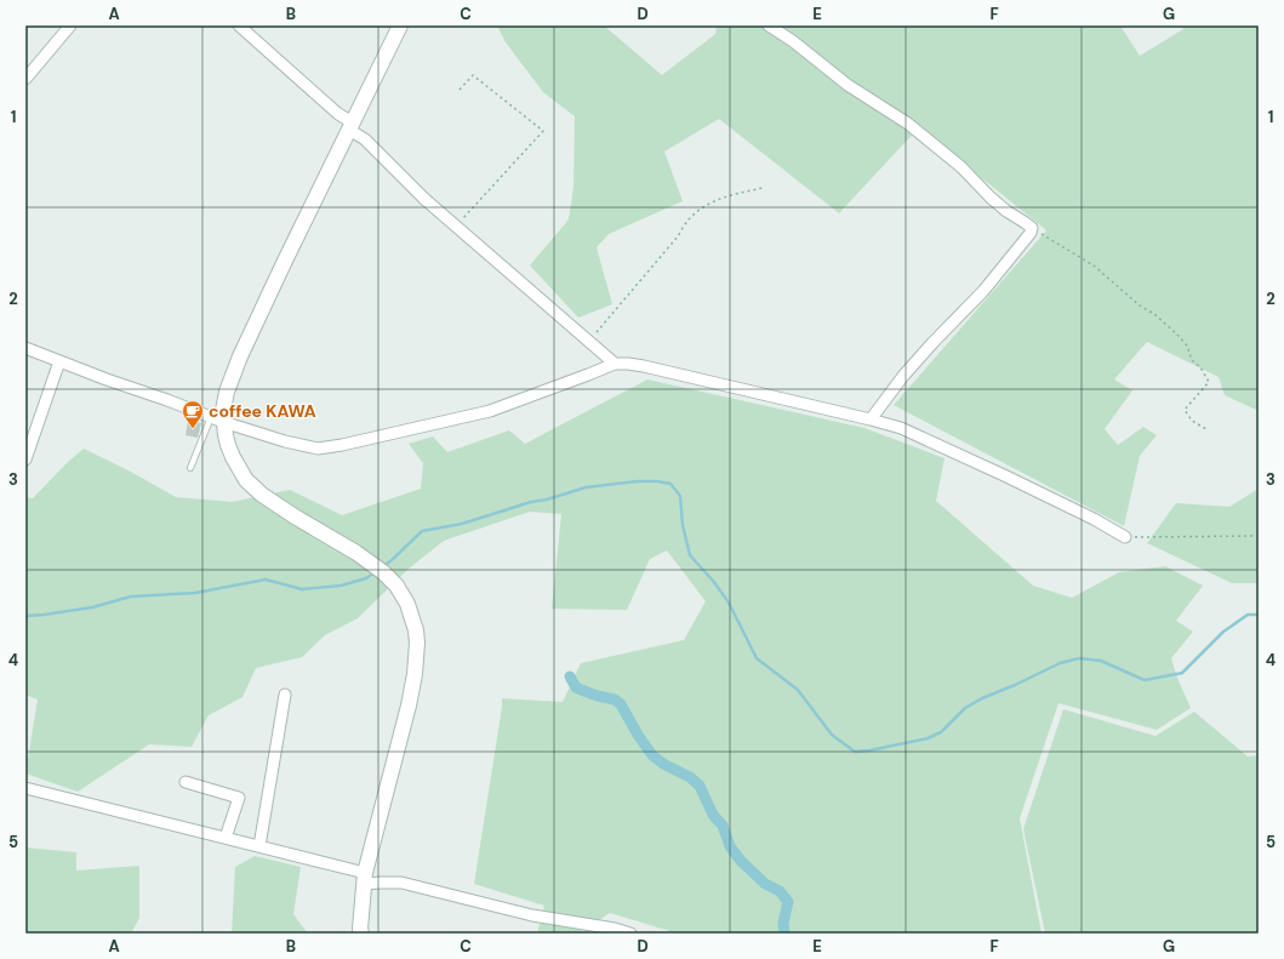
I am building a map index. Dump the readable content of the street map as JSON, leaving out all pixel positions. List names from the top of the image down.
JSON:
{
  "places": {
    "cafe": ["coffee KAWA"]
  },
  "grid": {
    "columns": [
      "A",
      "B",
      "C",
      "D",
      "E",
      "F",
      "G"
    ],
    "rows": [
      "1",
      "2",
      "3",
      "4",
      "5"
    ]
  }
}
